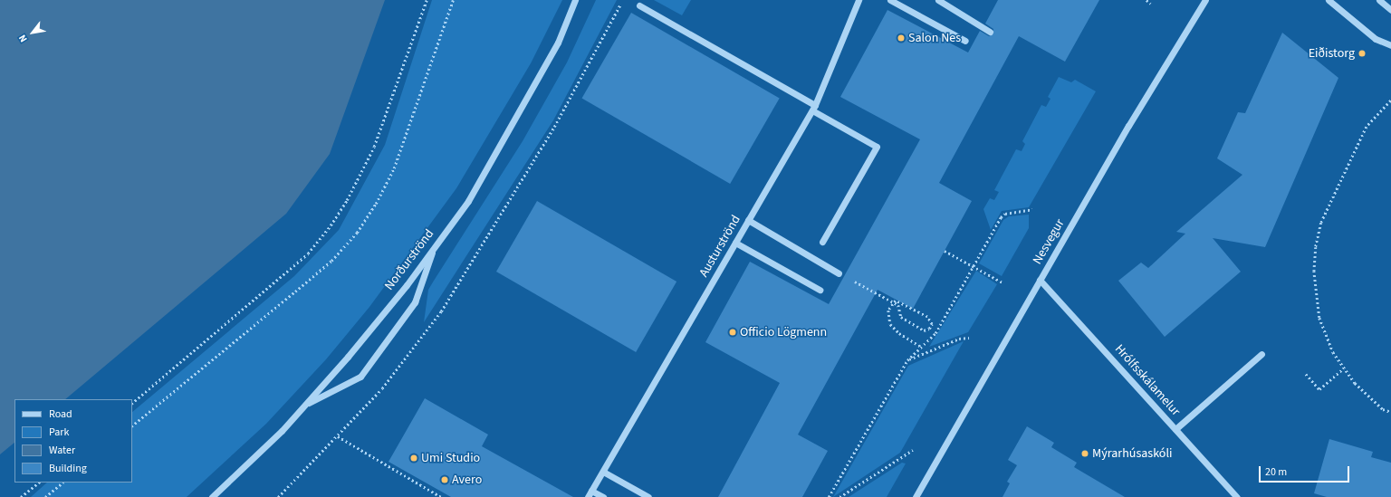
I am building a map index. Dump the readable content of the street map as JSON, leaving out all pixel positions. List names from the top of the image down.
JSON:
{
  "streets": {
    "street": [
      "Nesvegur",
      "Austurströnd",
      "Norðurströnd",
      "Hrólfsskálamelur"
    ]
  },
  "crossings": [
    ["Nesvegur", "Hrólfsskálamelur"]
  ],
  "places": [
    "Salon Nes",
    "Eiðistorg",
    "Officio Lögmenn",
    "Mýrarhúsaskóli",
    "Umi Studio",
    "Avero"
  ],
  "legend": [
    "Road",
    "Park",
    "Water",
    "Building"
  ],
  "scale_bar": "20 m",
  "north": "bottom left"
}
